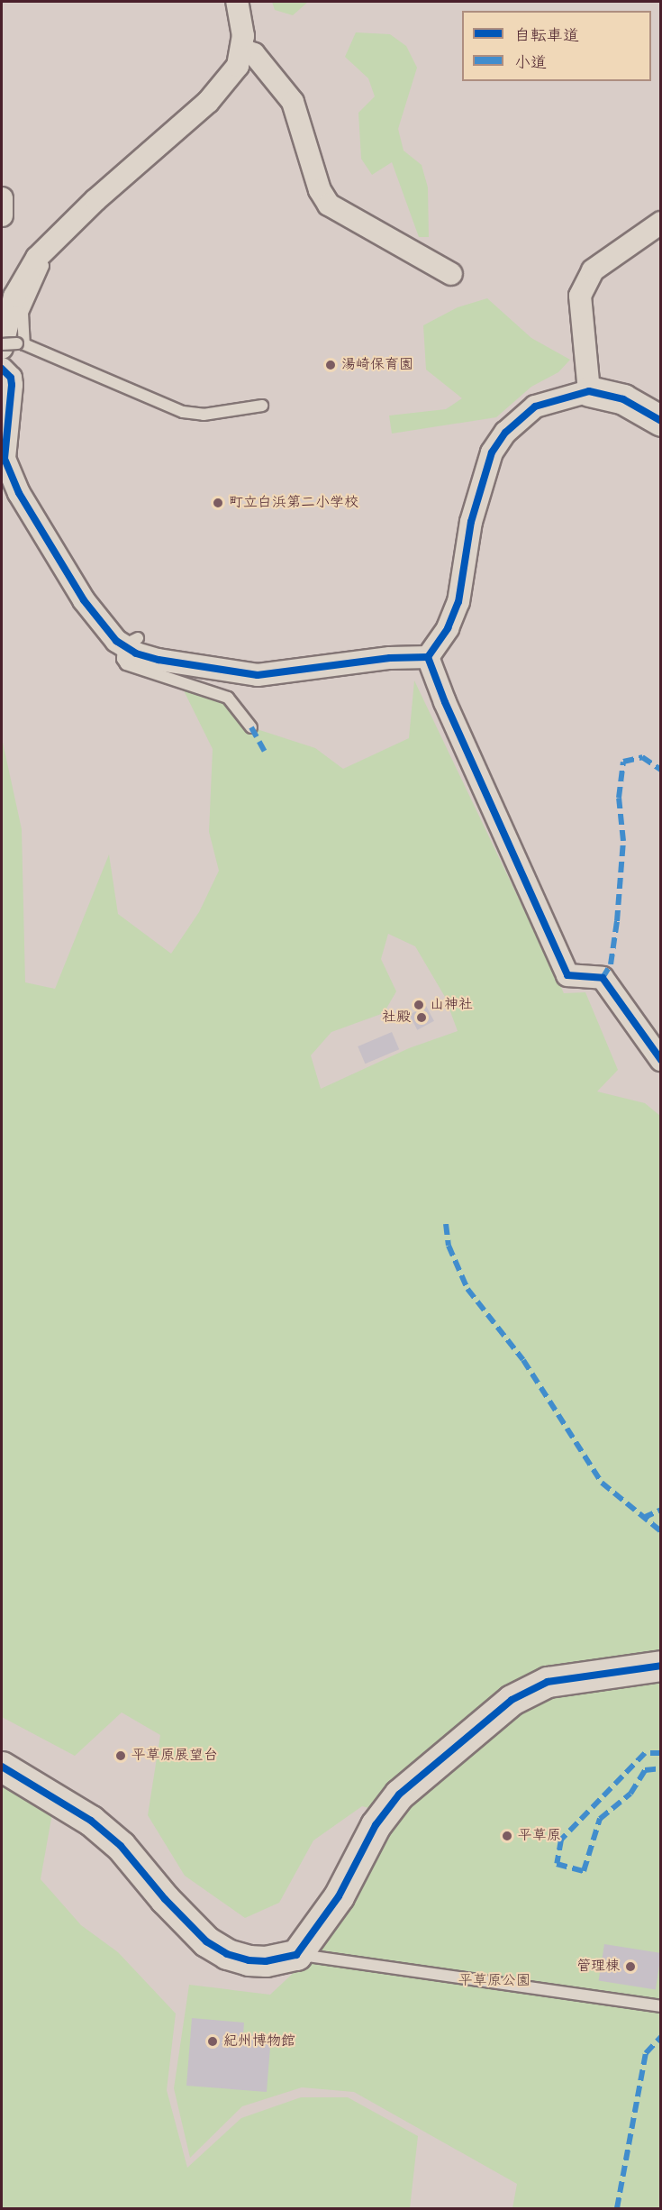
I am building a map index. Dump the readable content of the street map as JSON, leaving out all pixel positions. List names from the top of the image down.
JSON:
{
  "parks": ["平草原公園"],
  "places": [
    "湯崎保育園",
    "町立白浜第二小学校",
    "山神社",
    "社殿",
    "平草原展望台",
    "平草原",
    "管理棟",
    "紀州博物館"
  ],
  "legend": ["自転車道", "小道"]
}
